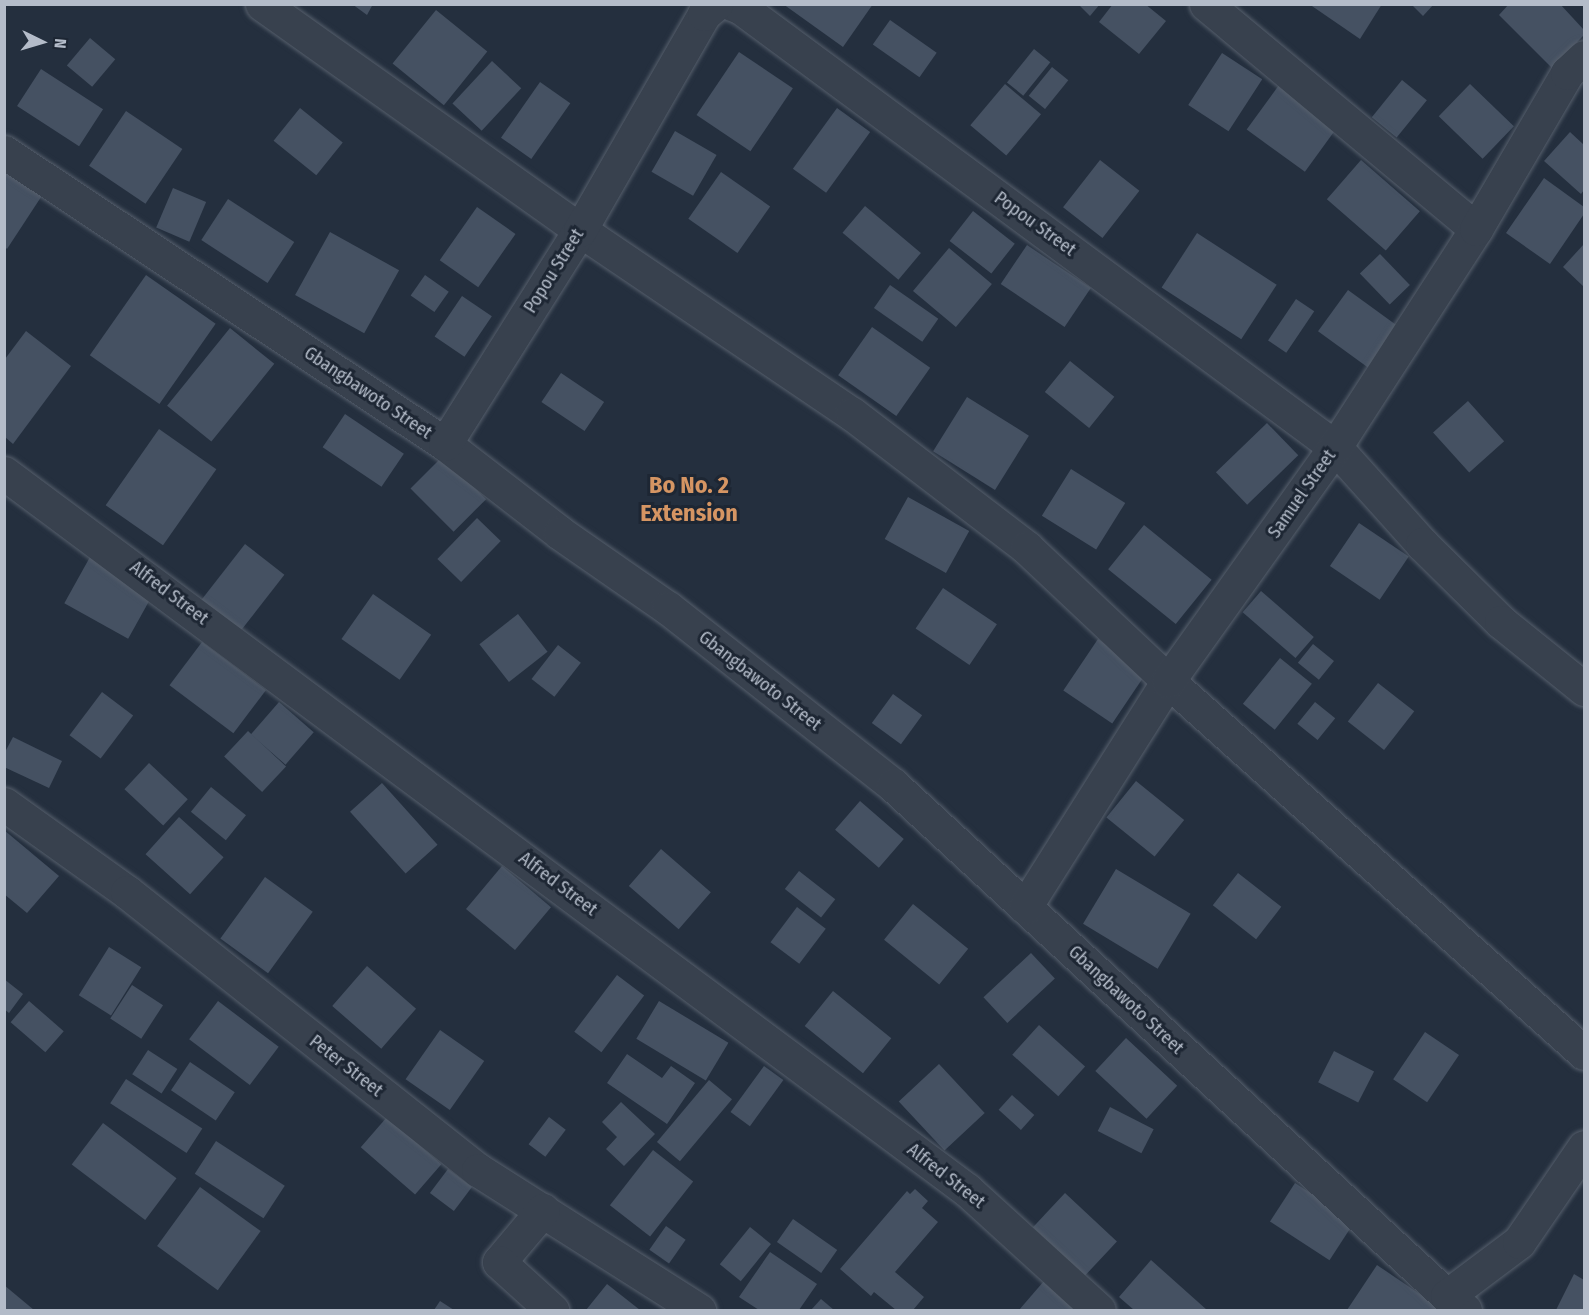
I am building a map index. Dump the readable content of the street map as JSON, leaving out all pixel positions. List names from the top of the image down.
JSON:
{
  "streets": {
    "street": [
      "Popou Street",
      "Gbangbawoto Street",
      "Samuel Street",
      "Alfred Street",
      "Peter Street"
    ]
  },
  "crossings": [
    ["Popou Street", "Gbangbawoto Street"],
    ["Popou Street", "Samuel Street"],
    ["Gbangbawoto Street", "Samuel Street"]
  ],
  "districts": ["Bo No. 2 Extension"],
  "north": "right"
}
